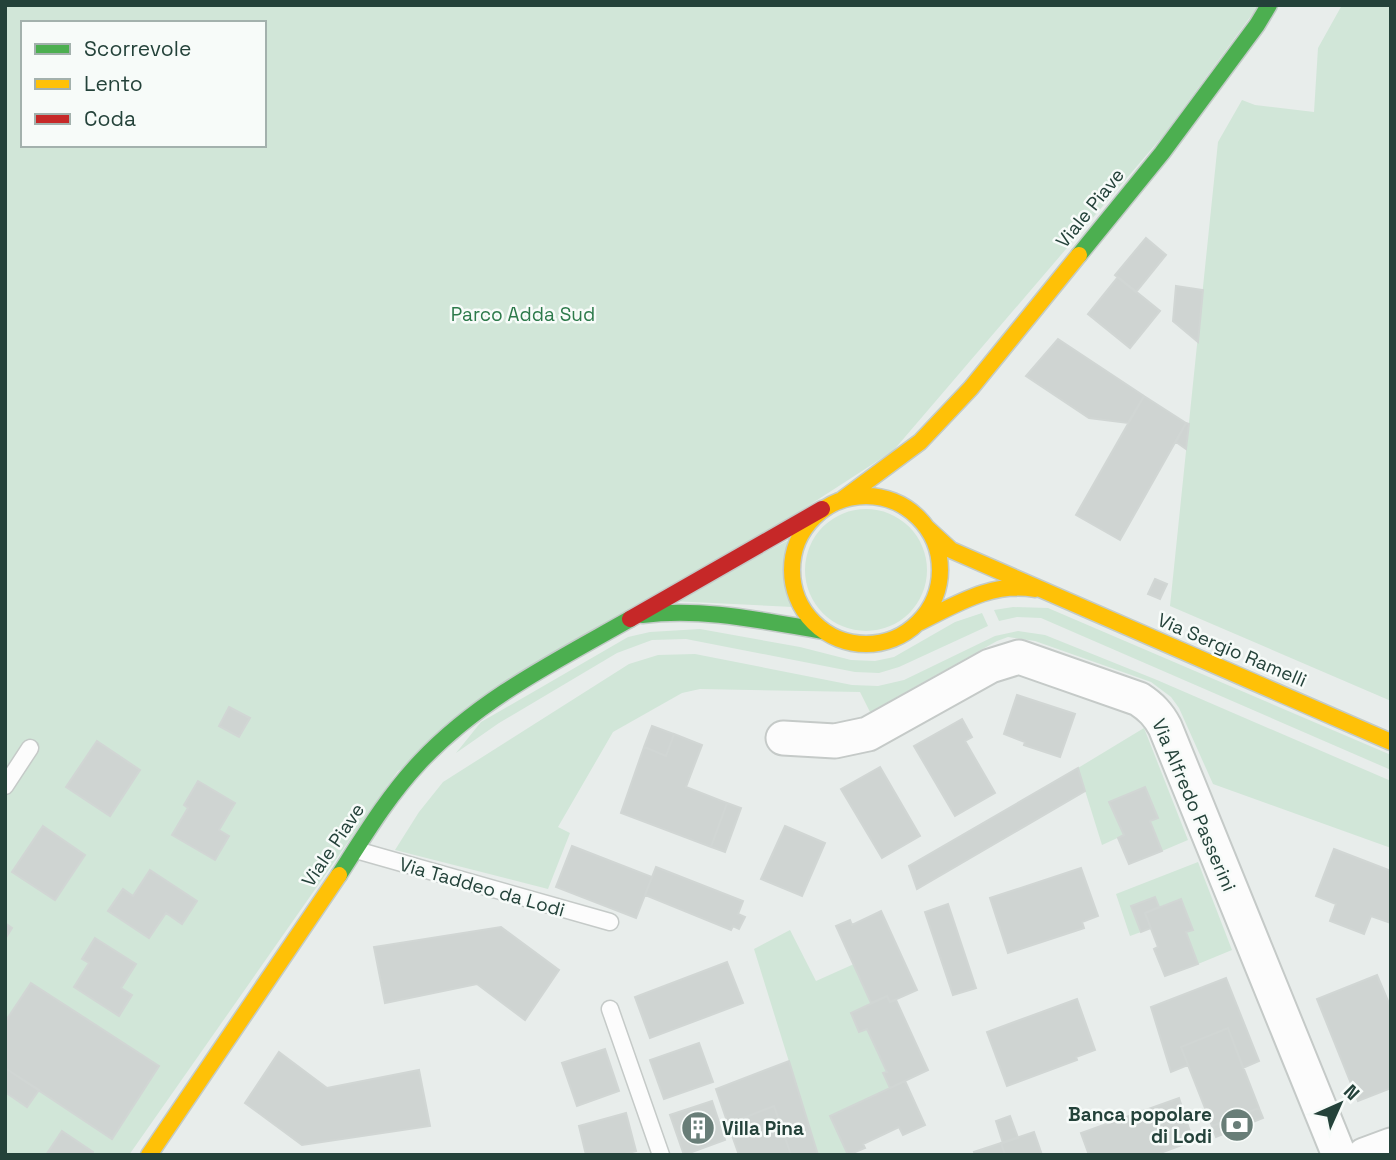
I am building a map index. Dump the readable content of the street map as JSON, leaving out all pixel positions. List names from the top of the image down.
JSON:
{
  "streets": {
    "street": ["Viale Piave", "Via Sergio Ramelli", "Via Alfredo Passerini"],
    "lane": ["Via Taddeo da Lodi"]
  },
  "crossings": [
    ["Viale Piave", "Via Sergio Ramelli"],
    ["Viale Piave", "Via Taddeo da Lodi"]
  ],
  "parks": ["Parco Adda Sud"],
  "places": {
    "bank": ["Banca popolare di Lodi"],
    "building": ["Villa Pina"]
  },
  "legend": ["Scorrevole", "Lento", "Coda"],
  "north": "top right"
}
